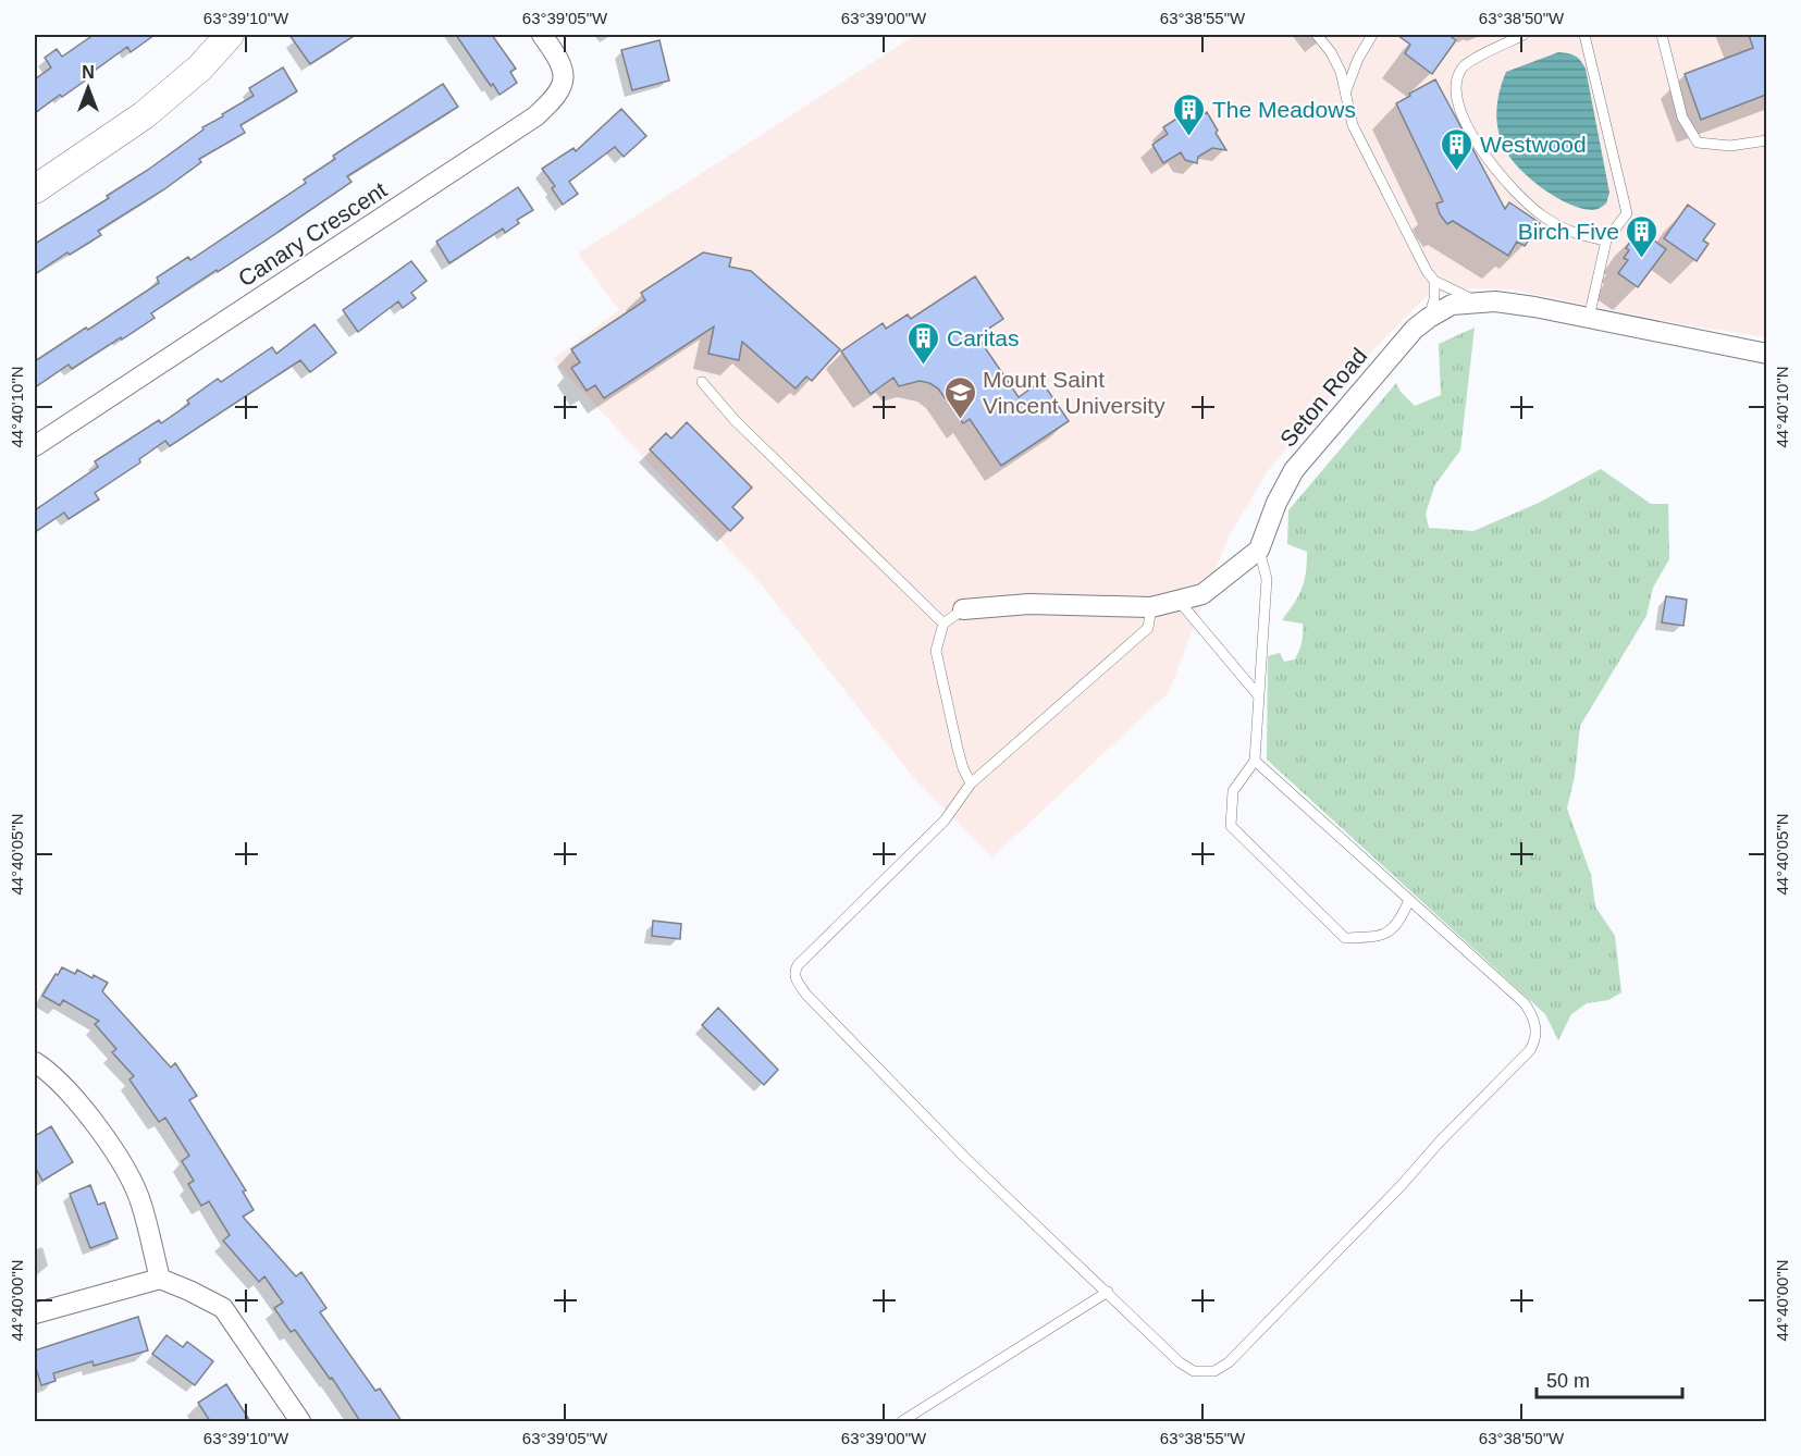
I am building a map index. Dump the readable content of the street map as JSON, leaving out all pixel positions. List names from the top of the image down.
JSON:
{
  "streets": {
    "street": ["Canary Crescent", "Seton Road"]
  },
  "places": {
    "building": [
      "The Meadows",
      "Westwood",
      "Birch Five",
      "Caritas"
    ],
    "school or university": ["Mount Saint Vincent University"]
  },
  "scale_bar": "50 m",
  "north": "top",
  "coordinates": [
    "63°39'10\"W",
    "63°39'05\"W",
    "63°39'00\"W",
    "63°38'55\"W",
    "63°38'50\"W",
    "44°40'10\"N",
    "44°40'05\"N",
    "44°40'00\"N"
  ]
}
